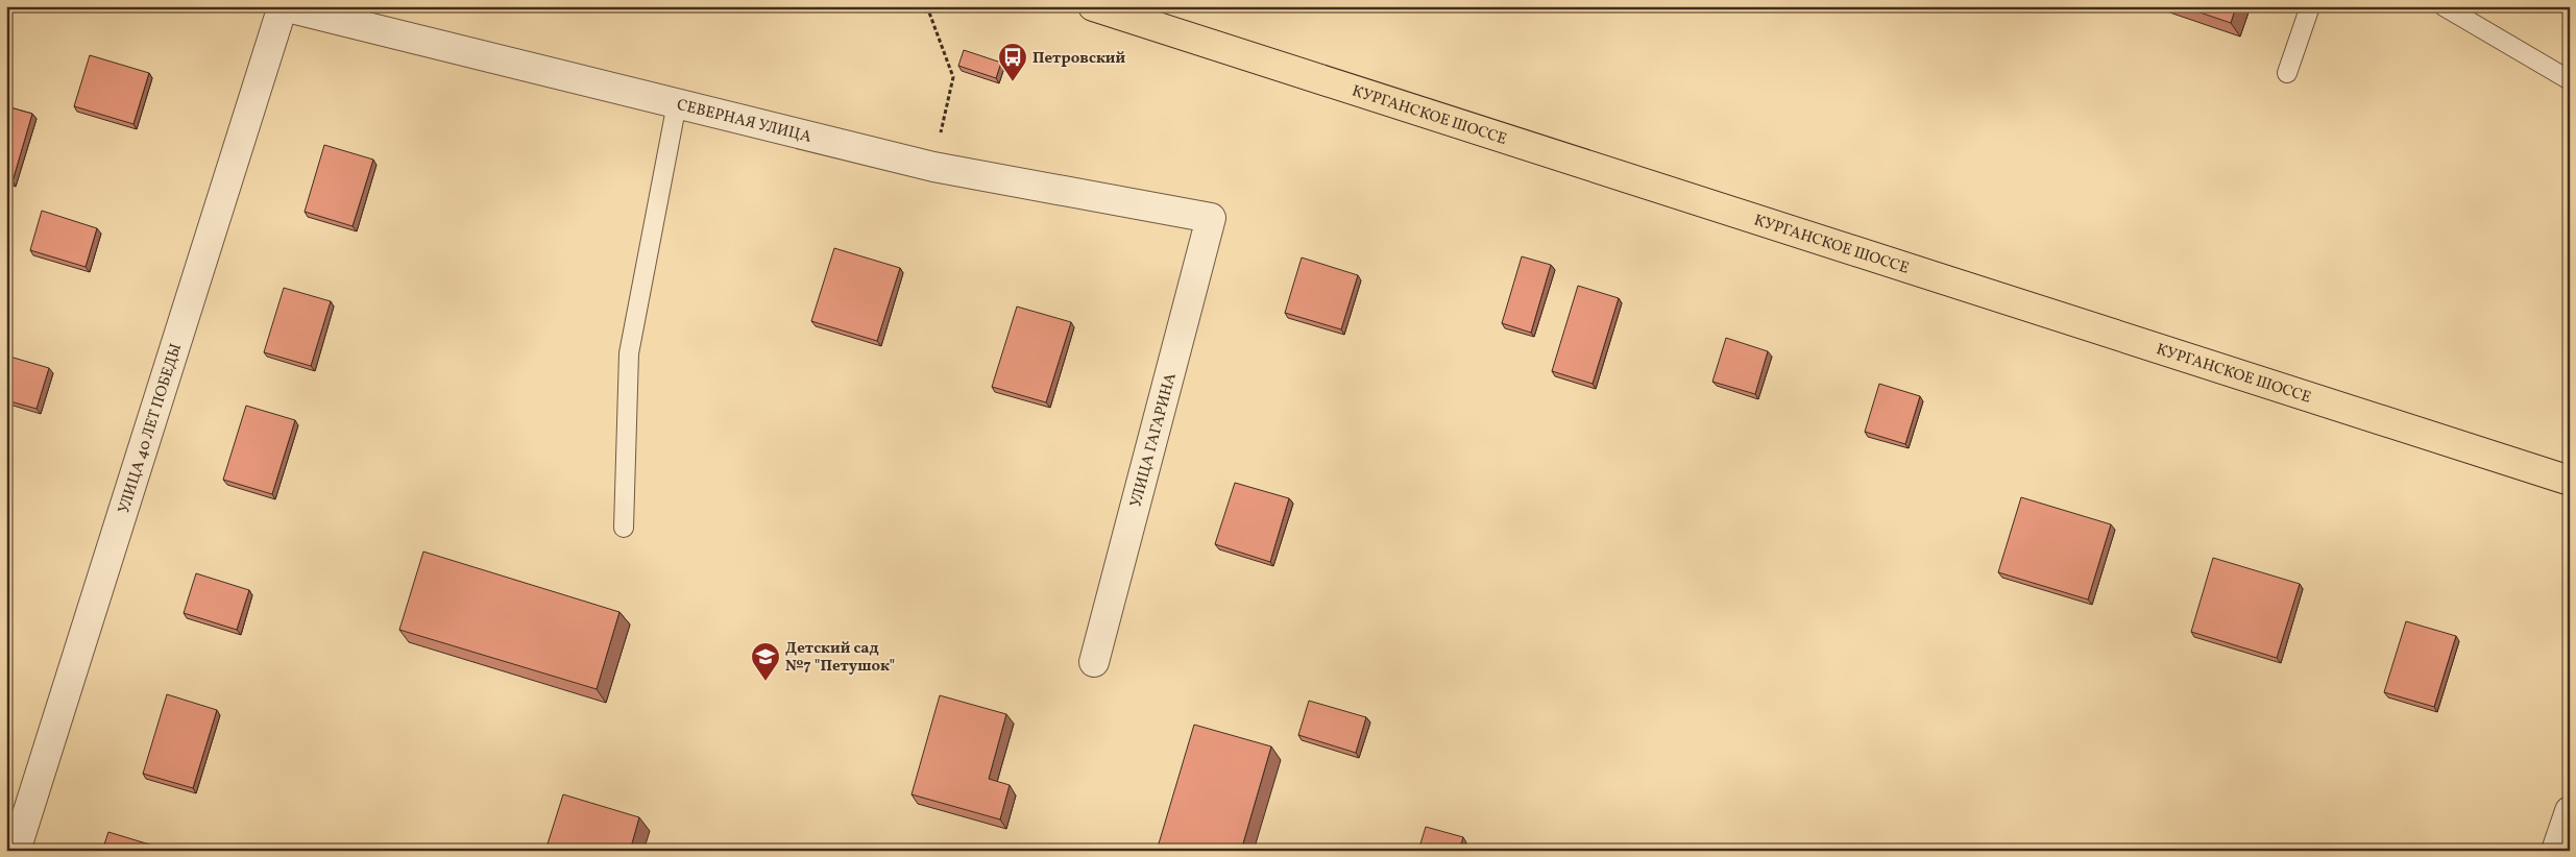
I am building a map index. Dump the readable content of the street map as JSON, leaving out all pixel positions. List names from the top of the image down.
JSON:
{
  "streets": {
    "main road": ["КУРГАНСКОЕ ШОССЕ"],
    "street": ["СЕВЕРНАЯ УЛИЦА", "УЛИЦА 40 ЛЕТ ПОБЕДЫ", "УЛИЦА ГАГАРИНА"]
  },
  "crossings": [
    ["СЕВЕРНАЯ УЛИЦА", "УЛИЦА 40 ЛЕТ ПОБЕДЫ"],
    ["СЕВЕРНАЯ УЛИЦА", "УЛИЦА ГАГАРИНА"]
  ],
  "places": {
    "bus stop": ["Петровский"],
    "school or university": ["Детский сад №7 \"Петушок\""]
  }
}
